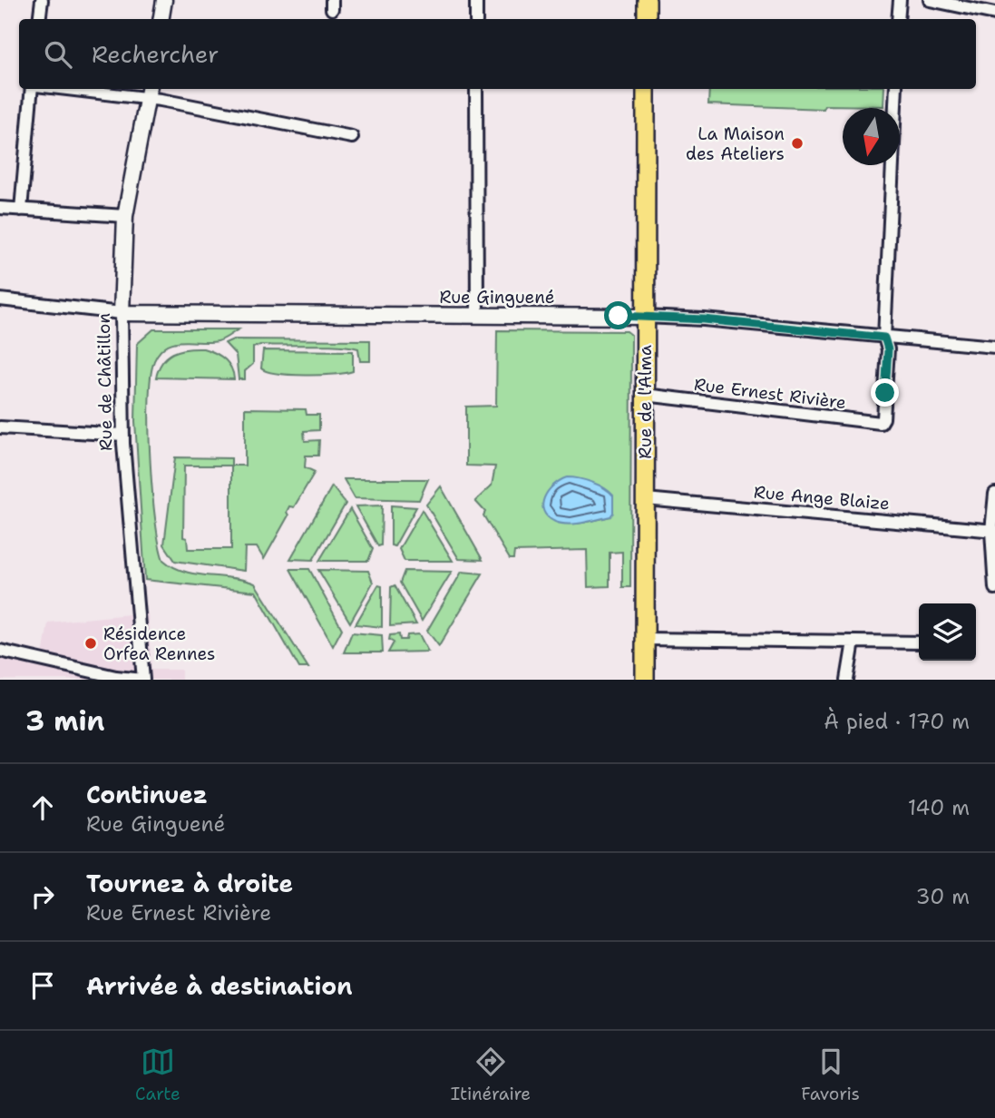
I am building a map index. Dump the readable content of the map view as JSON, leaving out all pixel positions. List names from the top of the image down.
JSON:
{
  "streets": {
    "main road": ["Rue de l'Alma"],
    "street": [
      "Rue Ginguené",
      "Rue de Châtillon",
      "Rue Ernest Rivière",
      "Rue Ange Blaize"
    ]
  },
  "crossings": [
    ["Rue Ginguené", "Rue de Châtillon"],
    ["Rue Ginguené", "Rue Ernest Rivière"],
    ["Rue Ginguené", "Rue de l'Alma"],
    ["Rue Ernest Rivière", "Rue de l'Alma"],
    ["Rue de l'Alma", "Rue Ange Blaize"]
  ],
  "places": ["La Maison des Ateliers", "Résidence Orfea Rennes"],
  "north": "bottom",
  "page": {
    "search": "Rechercher",
    "heading": ["3 min", "À pied · 170 m"],
    "list": [
      ["Continuez", "Rue Ginguené", "140 m"],
      ["Tournez à droite", "Rue Ernest Rivière", "30 m"],
      "Arrivée à destination"
    ],
    "nav": ["Carte", "Itinéraire", "Favoris"]
  }
}
